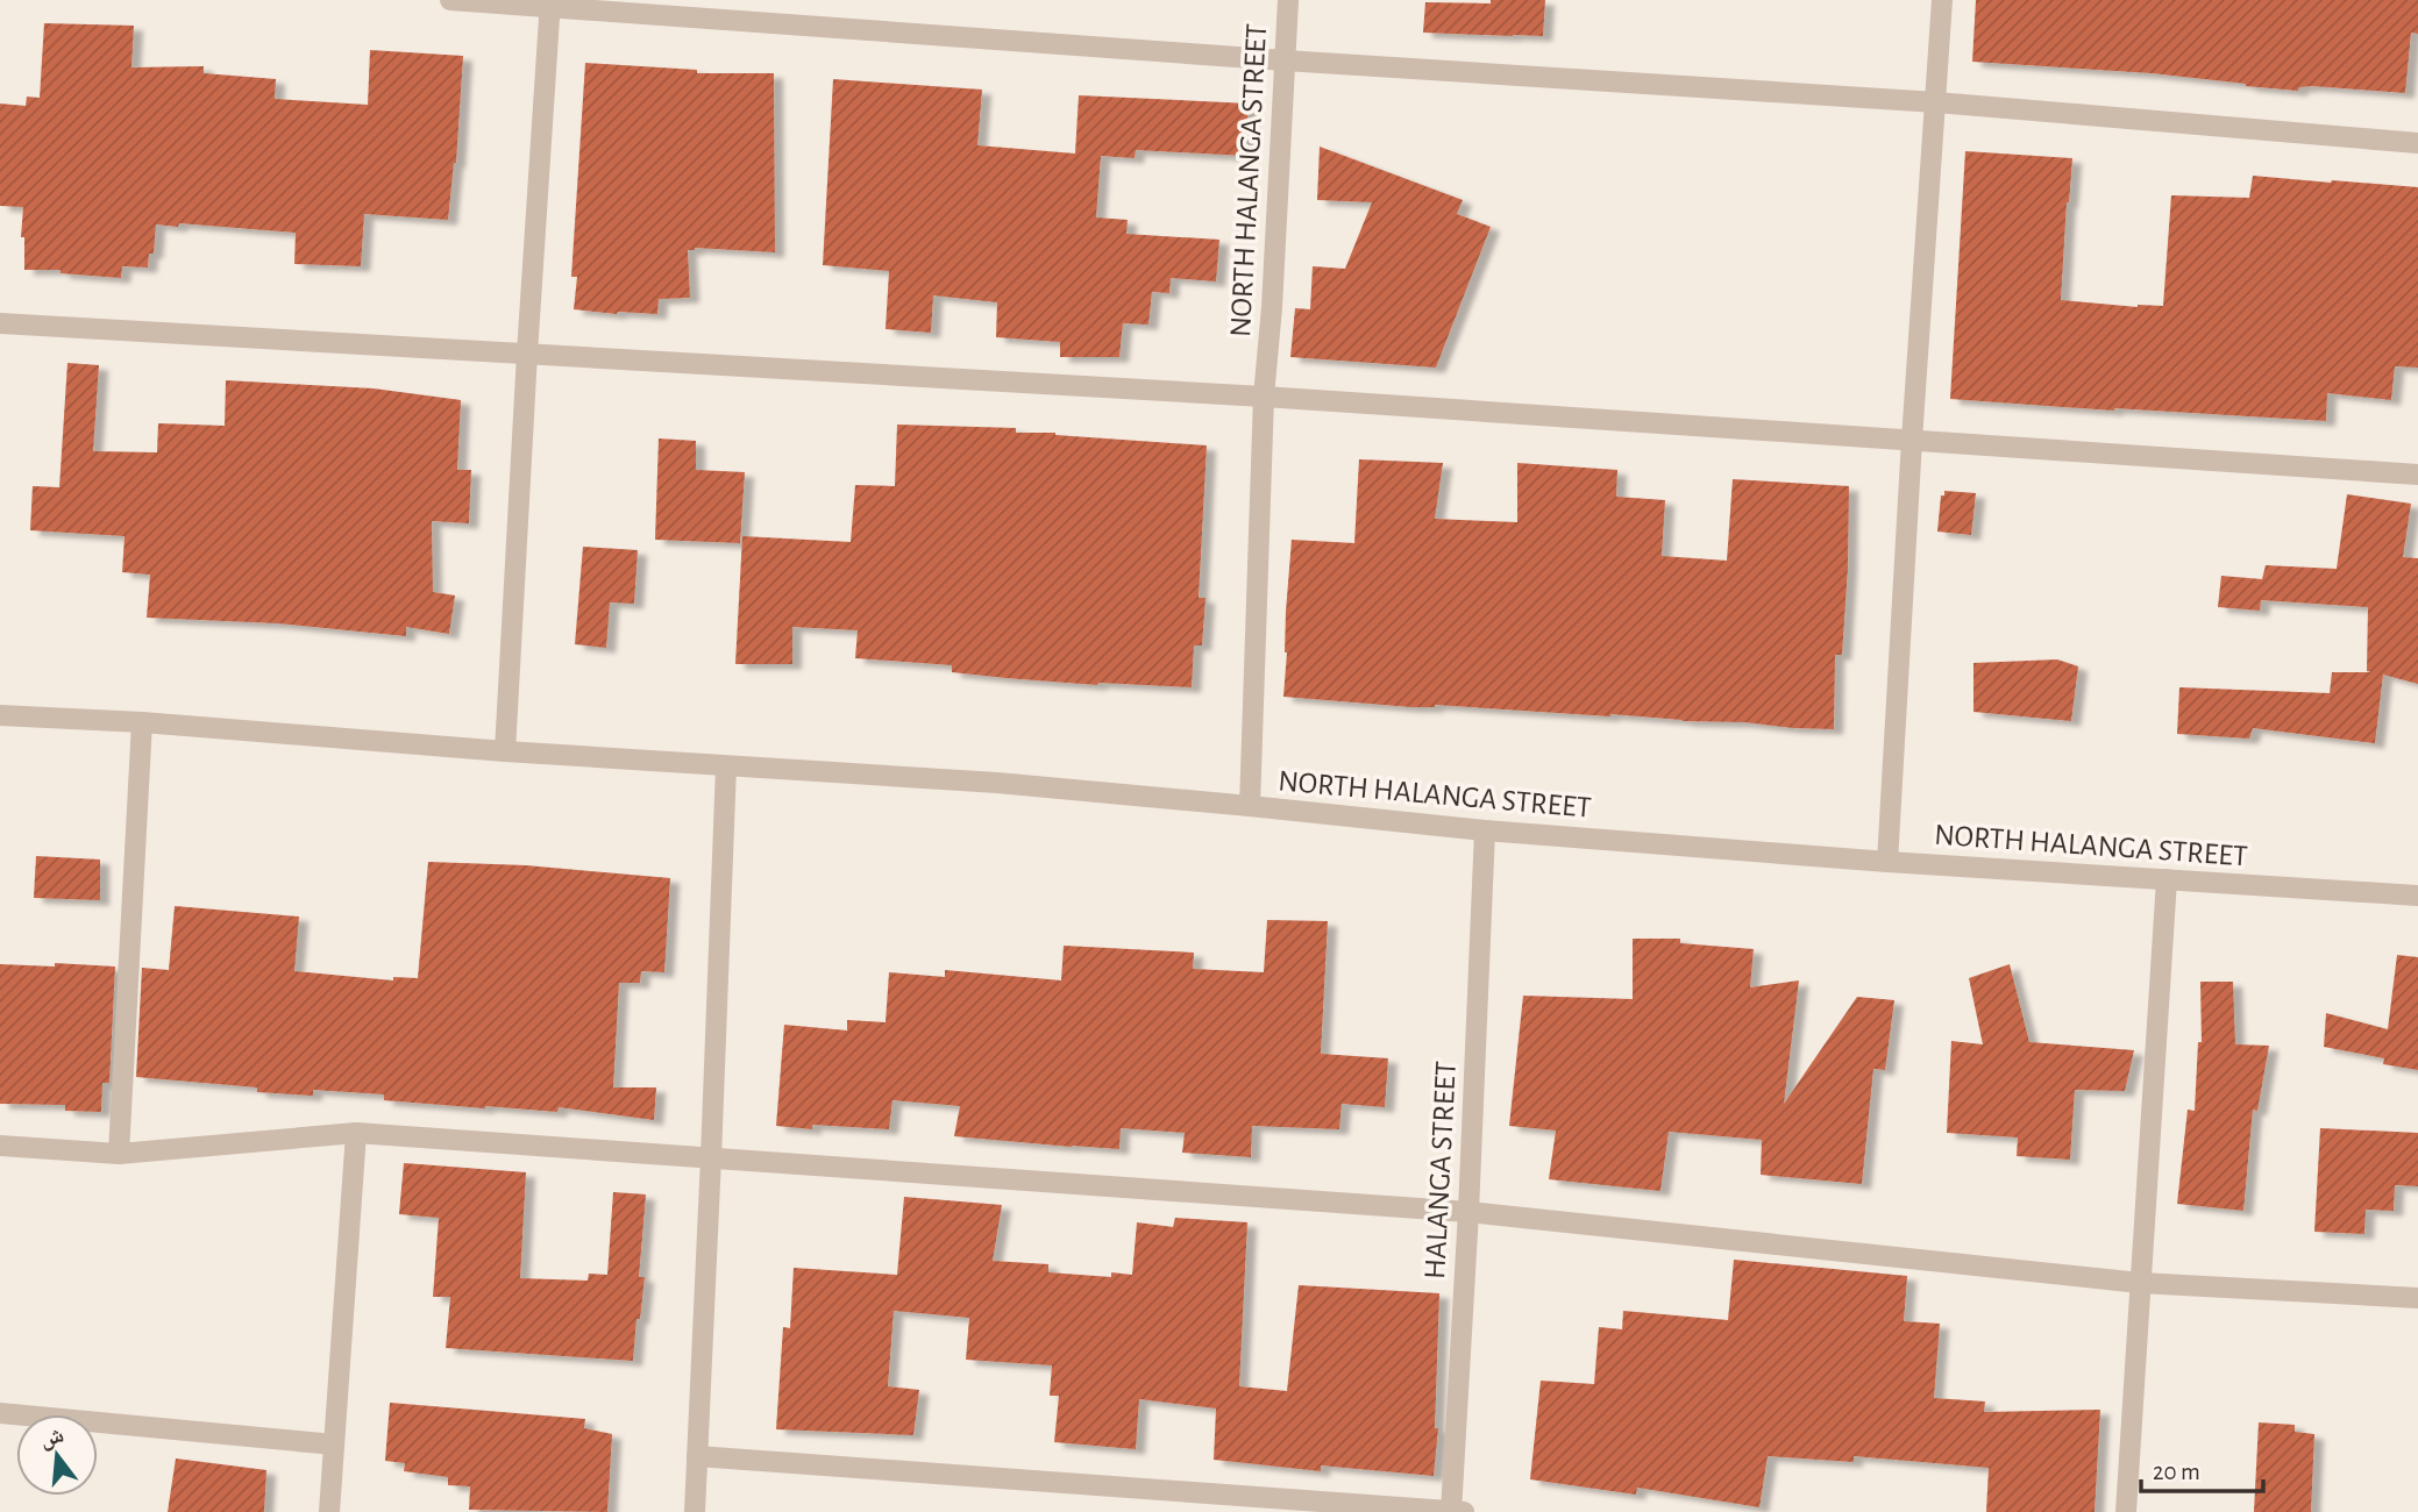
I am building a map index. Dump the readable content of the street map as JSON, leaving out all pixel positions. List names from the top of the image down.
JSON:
{
  "streets": {
    "street": ["NORTH HALANGA STREET", "HALANGA STREET"]
  },
  "crossings": [
    ["NORTH HALANGA STREET", "HALANGA STREET"]
  ],
  "scale_bar": "20 m",
  "north": "top"
}
